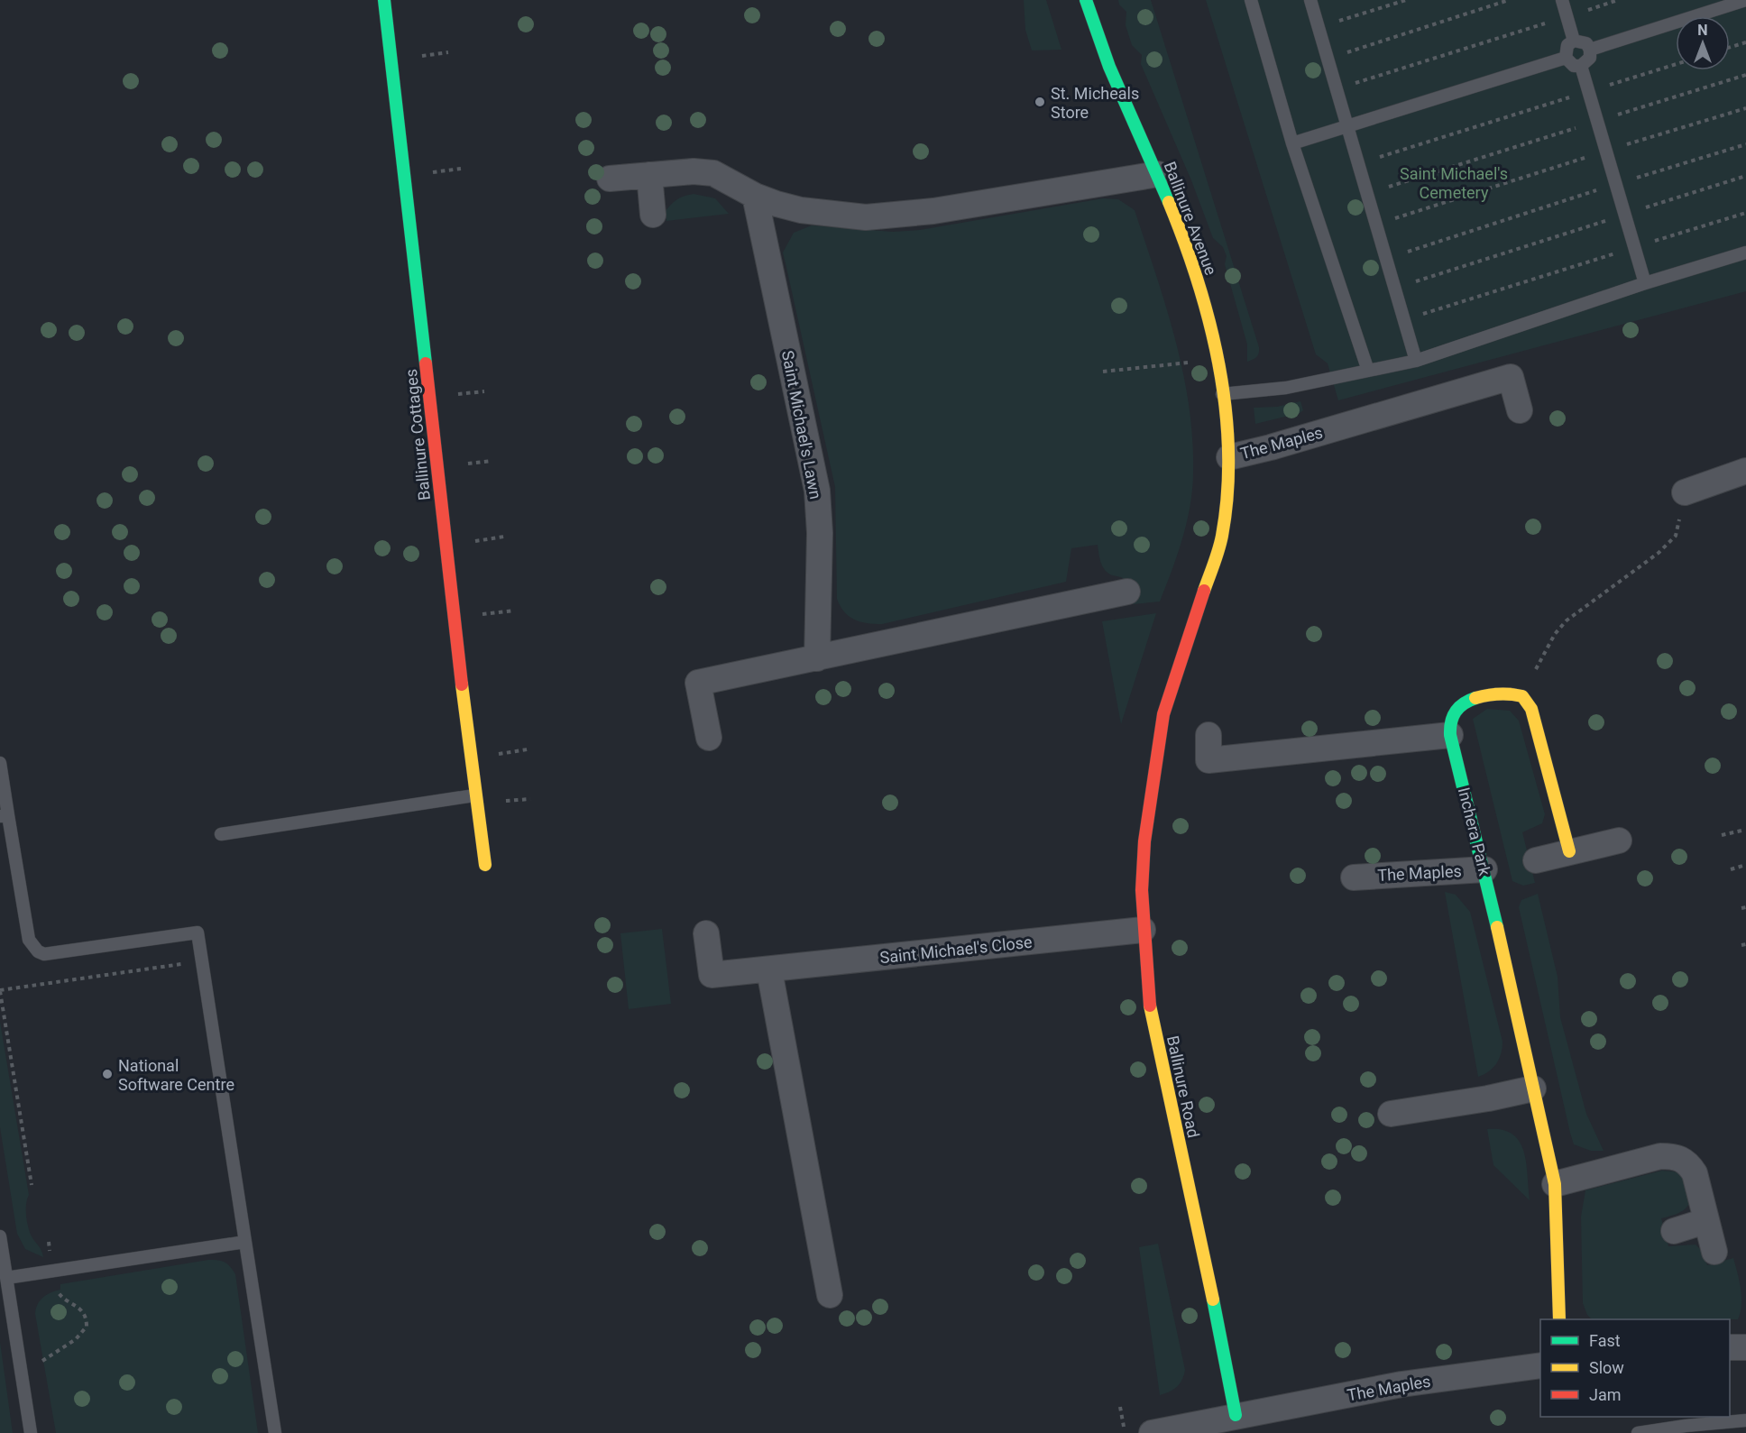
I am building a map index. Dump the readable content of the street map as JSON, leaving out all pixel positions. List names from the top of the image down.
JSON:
{
  "streets": {
    "street": [
      "Ballinure Avenue",
      "Saint Michael's Lawn",
      "Ballinure Cottages",
      "The Maples",
      "Inchera Park",
      "Saint Michael's Close",
      "Ballinure Road"
    ]
  },
  "crossings": [
    ["Ballinure Avenue", "The Maples"],
    ["The Maples", "Inchera Park"],
    ["The Maples", "Ballinure Road"],
    ["Saint Michael's Close", "Ballinure Road"]
  ],
  "parks": ["Saint Michael's Cemetery"],
  "places": ["St. Micheals Store", "National Software Centre"],
  "legend": ["Fast", "Slow", "Jam"],
  "north": "top"
}
